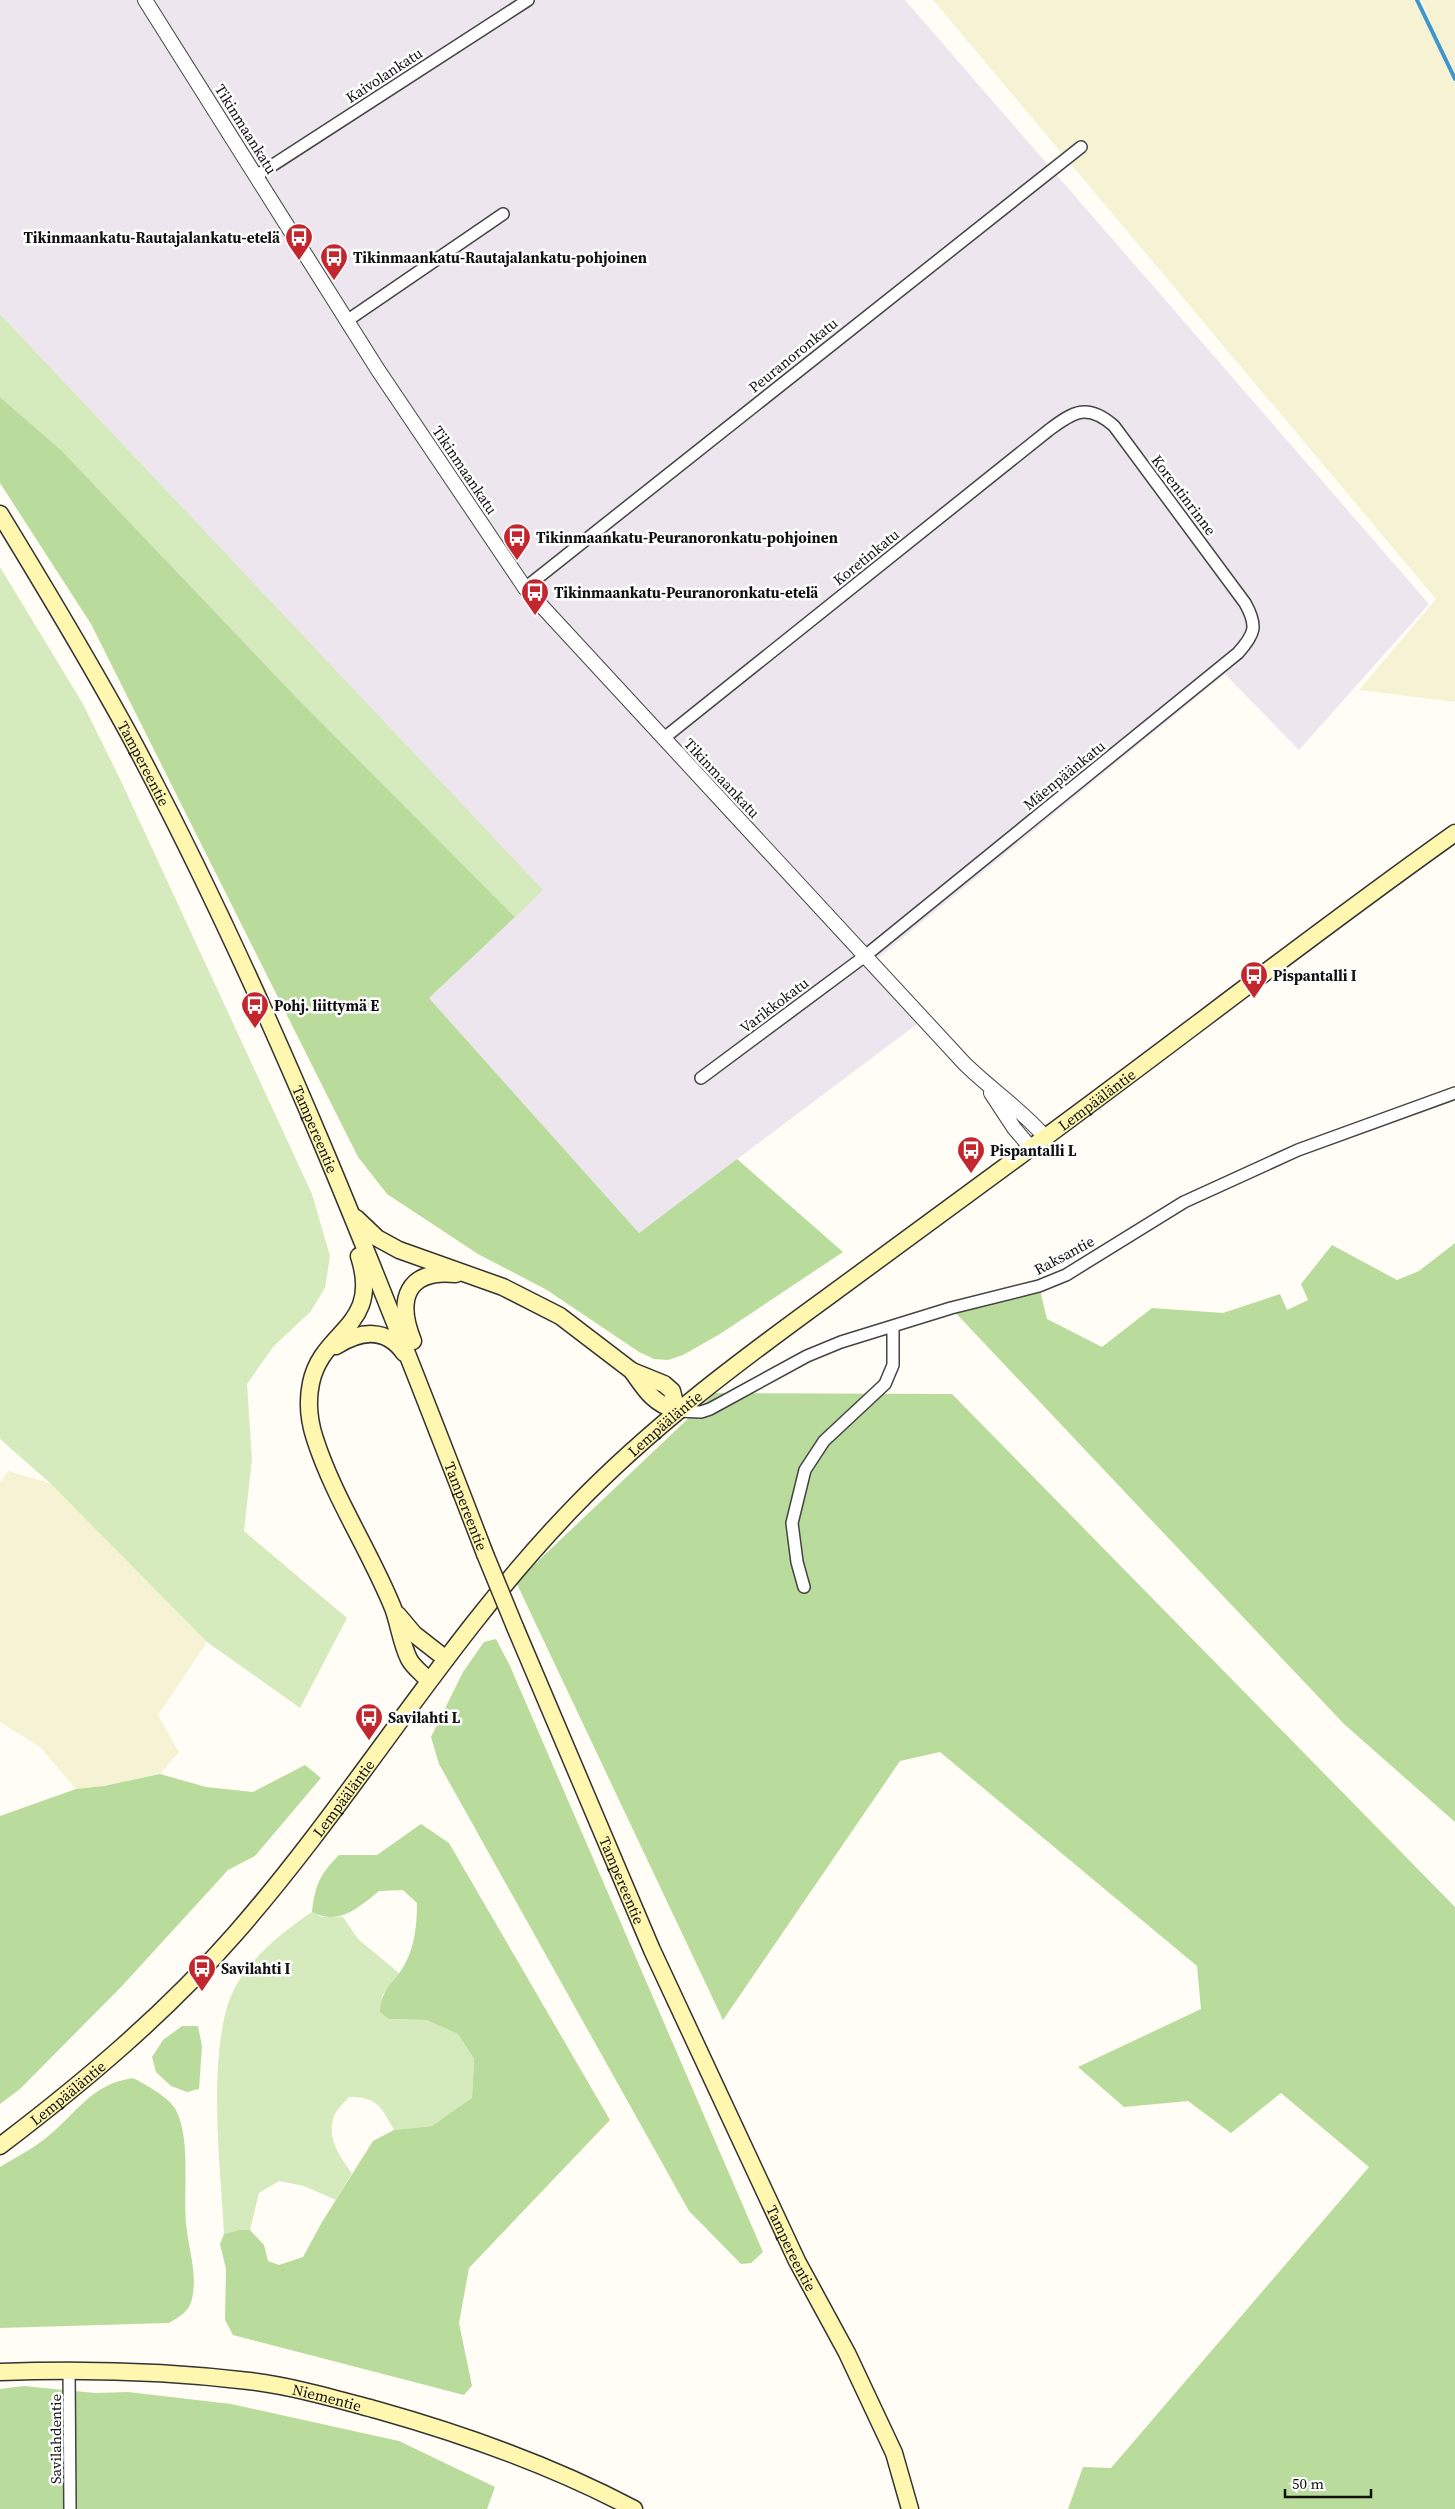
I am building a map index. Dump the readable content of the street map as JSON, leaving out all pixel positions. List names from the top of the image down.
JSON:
{
  "streets": {
    "main road": ["Tampereentie", "Lempääläntie", "Niementie"],
    "street": [
      "Kaivolankatu",
      "Tikinmaankatu",
      "Peuranoronkatu",
      "Korentinrinne",
      "Koretinkatu",
      "Mäenpäänkatu",
      "Varikkokatu",
      "Raksantie",
      "Savilahdentie"
    ]
  },
  "crossings": [
    ["Kaivolankatu", "Tikinmaankatu"],
    ["Tikinmaankatu", "Peuranoronkatu"],
    ["Tikinmaankatu", "Koretinkatu"],
    ["Tikinmaankatu", "Mäenpäänkatu"],
    ["Tikinmaankatu", "Varikkokatu"],
    ["Tikinmaankatu", "Lempääläntie"],
    ["Korentinrinne", "Koretinkatu"],
    ["Korentinrinne", "Mäenpäänkatu"],
    ["Mäenpäänkatu", "Varikkokatu"],
    ["Lempääläntie", "Raksantie"],
    ["Niementie", "Savilahdentie"]
  ],
  "places": {
    "bus stop": [
      "Tikinmaankatu-Rautajalankatu-etelä",
      "Tikinmaankatu-Rautajalankatu-pohjoinen",
      "Tikinmaankatu-Peuranoronkatu-pohjoinen",
      "Tikinmaankatu-Peuranoronkatu-etelä",
      "Pispantalli I",
      "Pohj. liittymä E",
      "Pispantalli L",
      "Savilahti L",
      "Savilahti I"
    ]
  },
  "scale_bar": "50 m"
}
